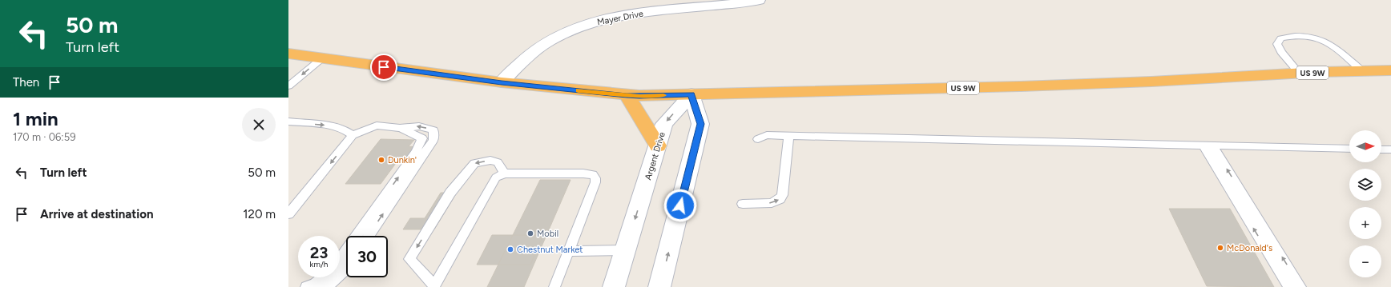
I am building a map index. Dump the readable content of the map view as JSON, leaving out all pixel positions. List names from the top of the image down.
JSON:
{
  "streets": {
    "highway": ["US 9W"],
    "street": ["Mayer Drive", "Argent Drive"]
  },
  "crossings": [
    ["Mayer Drive", "US 9W"],
    ["US 9W", "Argent Drive"]
  ],
  "places": [
    "Dunkin'",
    "Mobil",
    "McDonald's",
    "Chestnut Market"
  ],
  "north": "right",
  "page": {
    "turn": ["50 m", "Turn left"],
    "then": "Then",
    "heading": ["1 min", "170 m · 06:59"],
    "map_buttons": ["+", "−"],
    "list": [
      {
        "name": "Turn left",
        "value": "50 m"
      },
      {
        "name": "Arrive at destination",
        "value": "120 m"
      }
    ],
    "speed": "23 km/h",
    "limit": "30"
  }
}
